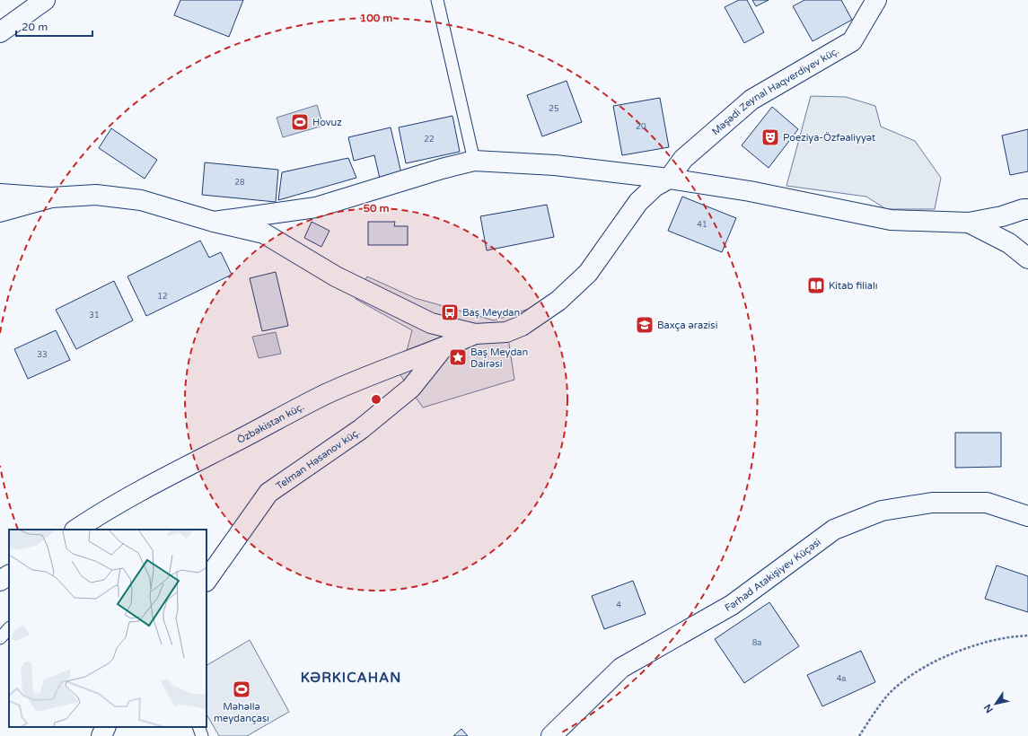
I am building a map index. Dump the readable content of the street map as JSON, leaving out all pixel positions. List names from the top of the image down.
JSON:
{
  "streets": {
    "street": [
      "Məşədi Zeynal Haqverdiyev küç.",
      "Özbəkistan küç.",
      "Telman Həsənov küç.",
      "Fərhad Atakişiyev Küçəsi"
    ]
  },
  "crossings": [
    ["Özbəkistan küç.", "Telman Həsənov küç."]
  ],
  "districts": ["KƏRKICAHAN"],
  "places": {
    "sports": ["Hovuz", "Məhəllə meydançası"],
    "theatre": ["Poeziya-Özfəaliyyət"],
    "library": ["Kitab filialı"],
    "bus stop": ["Baş Meydan"],
    "school or university": ["Baxça ərazisi"],
    "place": ["Baş Meydan Dairəsi"]
  },
  "house_numbers": [
    "25",
    "20",
    "22",
    "28",
    "41",
    "12",
    "31",
    "33",
    "4",
    "8a",
    "4а"
  ],
  "scale_bar": "20 m",
  "north": "bottom left",
  "rings": ["100 m", "50 m"]
}
